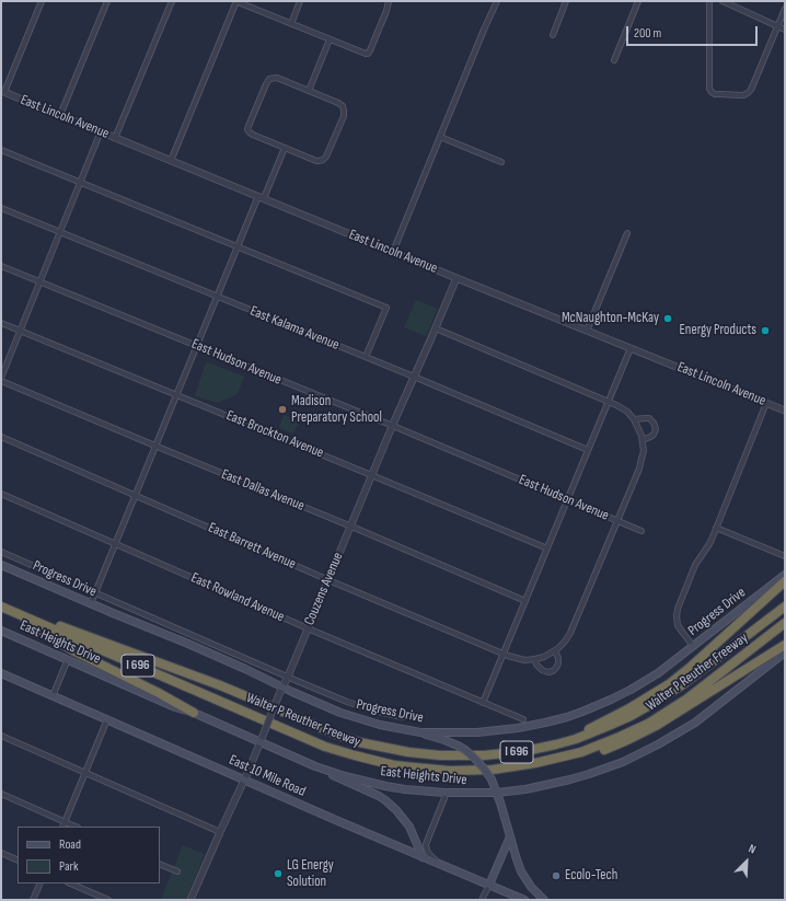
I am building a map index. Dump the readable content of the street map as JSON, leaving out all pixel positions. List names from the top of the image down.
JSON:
{
  "streets": {
    "highway": ["I 696", "Walter P Reuther Freeway"],
    "main road": ["Progress Drive", "East Heights Drive", "East 10 Mile Road"],
    "street": [
      "East Lincoln Avenue",
      "East Kalama Avenue",
      "East Hudson Avenue",
      "East Brockton Avenue",
      "East Dallas Avenue",
      "East Barrett Avenue",
      "Couzens Avenue",
      "East Rowland Avenue"
    ]
  },
  "crossings": [
    ["East Lincoln Avenue", "Couzens Avenue"],
    ["East Kalama Avenue", "Couzens Avenue"],
    ["East Hudson Avenue", "Couzens Avenue"],
    ["East Brockton Avenue", "Couzens Avenue"],
    ["East Dallas Avenue", "Couzens Avenue"],
    ["East Barrett Avenue", "Couzens Avenue"],
    ["Progress Drive", "Couzens Avenue"],
    ["Couzens Avenue", "East Rowland Avenue"],
    ["Couzens Avenue", "East Heights Drive"],
    ["Couzens Avenue", "East 10 Mile Road"],
    ["East Heights Drive", "East 10 Mile Road"]
  ],
  "places": [
    "McNaughton-McKay",
    "Energy Products",
    "Madison Preparatory School",
    "LG Energy Solution",
    "Ecolo-Tech"
  ],
  "legend": ["Road", "Park"],
  "scale_bar": "200 m",
  "north": "top right"
}
